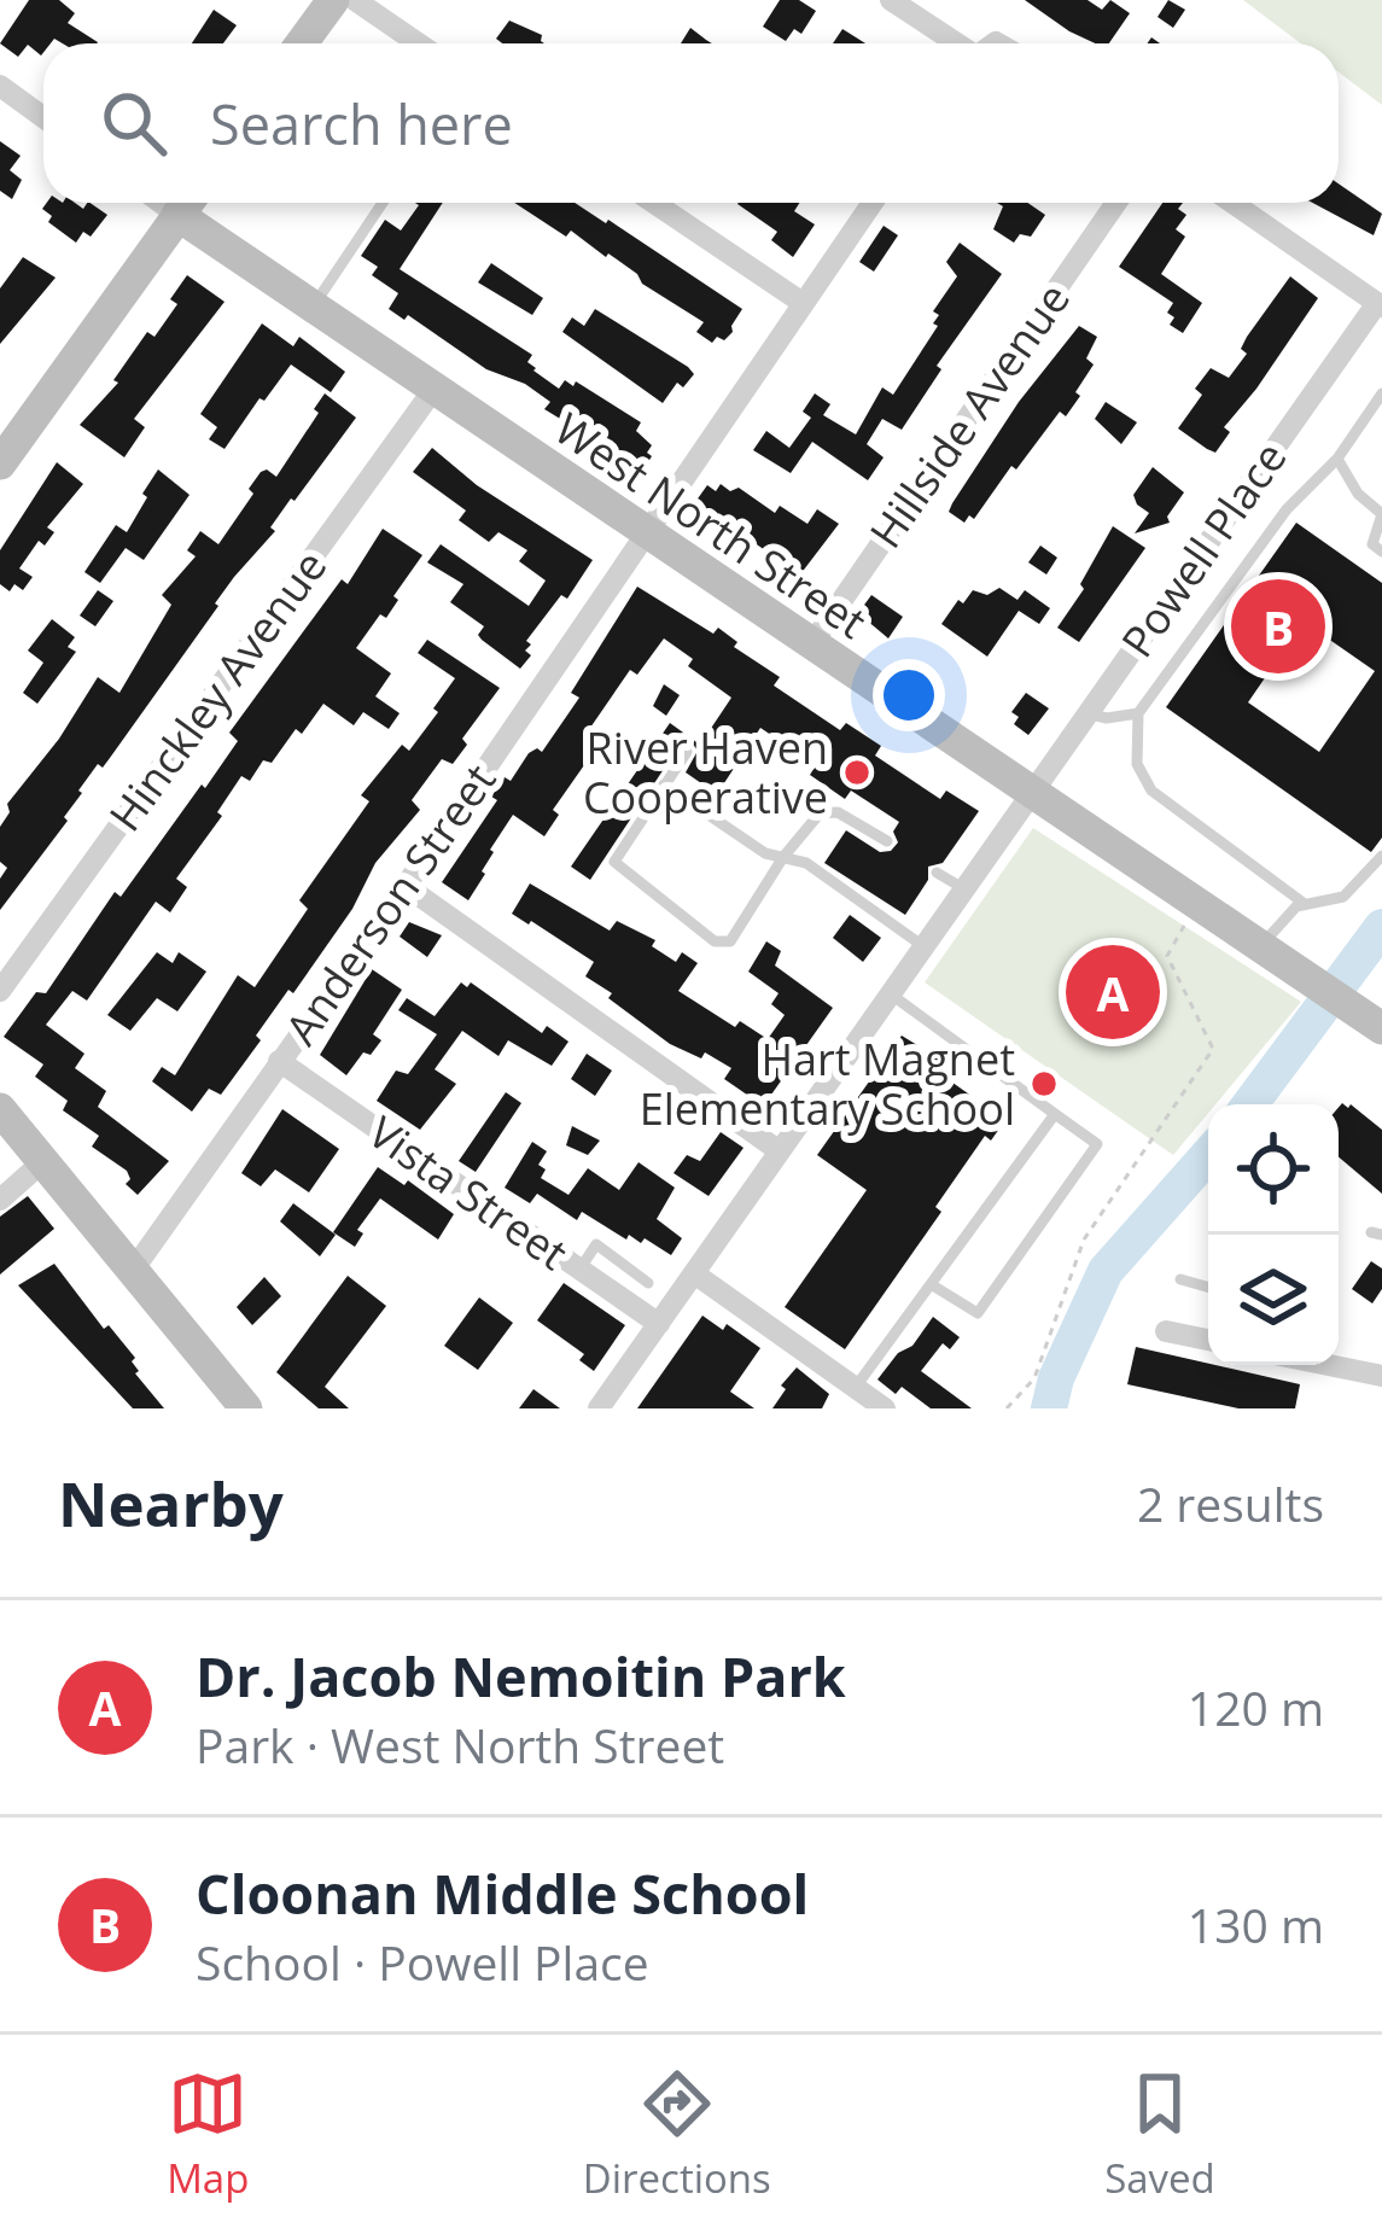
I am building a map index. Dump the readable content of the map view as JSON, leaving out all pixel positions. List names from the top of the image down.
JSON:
{
  "streets": {
    "street": [
      "Hillside Avenue",
      "West North Street",
      "Powell Place",
      "Hinckley Avenue",
      "Anderson Street",
      "Vista Street"
    ]
  },
  "crossings": [
    ["Hillside Avenue", "West North Street"],
    ["West North Street", "Powell Place"],
    ["West North Street", "Hinckley Avenue"],
    ["West North Street", "Anderson Street"],
    ["Powell Place", "Vista Street"],
    ["Anderson Street", "Vista Street"]
  ],
  "places": ["River Haven Cooperative", "Hart Magnet Elementary School"],
  "page": {
    "search": "Search here",
    "pins": ["B", "A"],
    "heading": ["Nearby", "2 results"],
    "list": [
      {
        "mark": "A",
        "name": "Dr. Jacob Nemoitin Park",
        "note": "Park · West North Street",
        "value": "120 m"
      },
      {
        "mark": "B",
        "name": "Cloonan Middle School",
        "note": "School · Powell Place",
        "value": "130 m"
      }
    ],
    "nav": ["Map", "Directions", "Saved"]
  }
}
